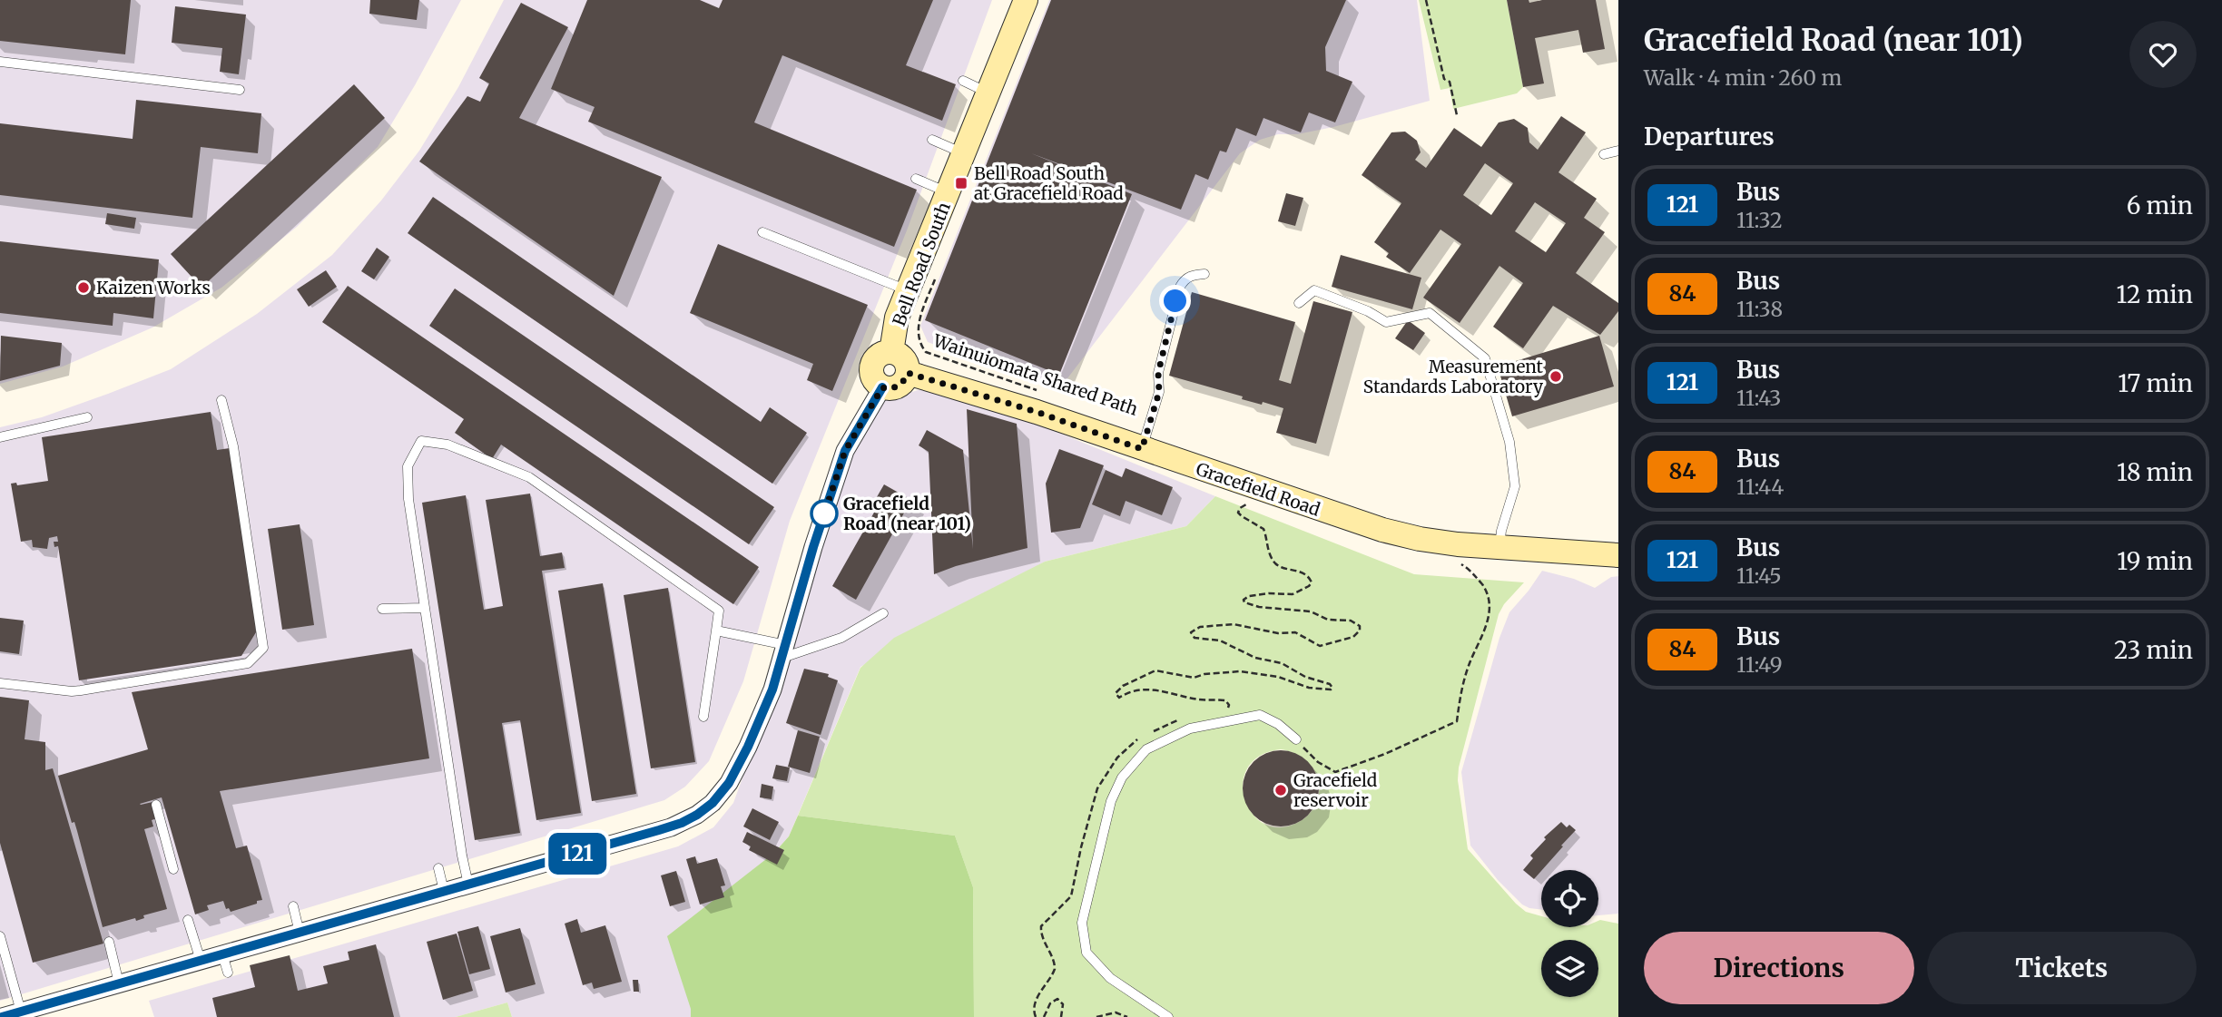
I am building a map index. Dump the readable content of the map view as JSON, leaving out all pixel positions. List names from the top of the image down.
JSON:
{
  "streets": {
    "main road": ["Bell Road South", "Gracefield Road"],
    "path": ["Wainuiomata Shared Path"]
  },
  "crossings": [
    ["Bell Road South", "Gracefield Road"]
  ],
  "places": {
    "transit": ["Bell Road South at Gracefield Road"],
    "other": [
      "Kaizen Works",
      "Measurement Standards Laboratory",
      "Gracefield Road (near 101)",
      "Gracefield reservoir"
    ]
  },
  "lines": ["bus line 121"],
  "page": {
    "on_map": "121",
    "heading": [
      ["Gracefield Road (near 101)", "Walk · 4 min · 260 m"],
      "Departures"
    ],
    "list": [
      {
        "mark": "121",
        "name": "Bus",
        "note": "11:32",
        "value": "6 min"
      },
      {
        "mark": "84",
        "name": "Bus",
        "note": "11:38",
        "value": "12 min"
      },
      {
        "mark": "121",
        "name": "Bus",
        "note": "11:43",
        "value": "17 min"
      },
      {
        "mark": "84",
        "name": "Bus",
        "note": "11:44",
        "value": "18 min"
      },
      {
        "mark": "121",
        "name": "Bus",
        "note": "11:45",
        "value": "19 min"
      },
      {
        "mark": "84",
        "name": "Bus",
        "note": "11:49",
        "value": "23 min"
      }
    ],
    "buttons": ["Directions", "Tickets"]
  }
}
